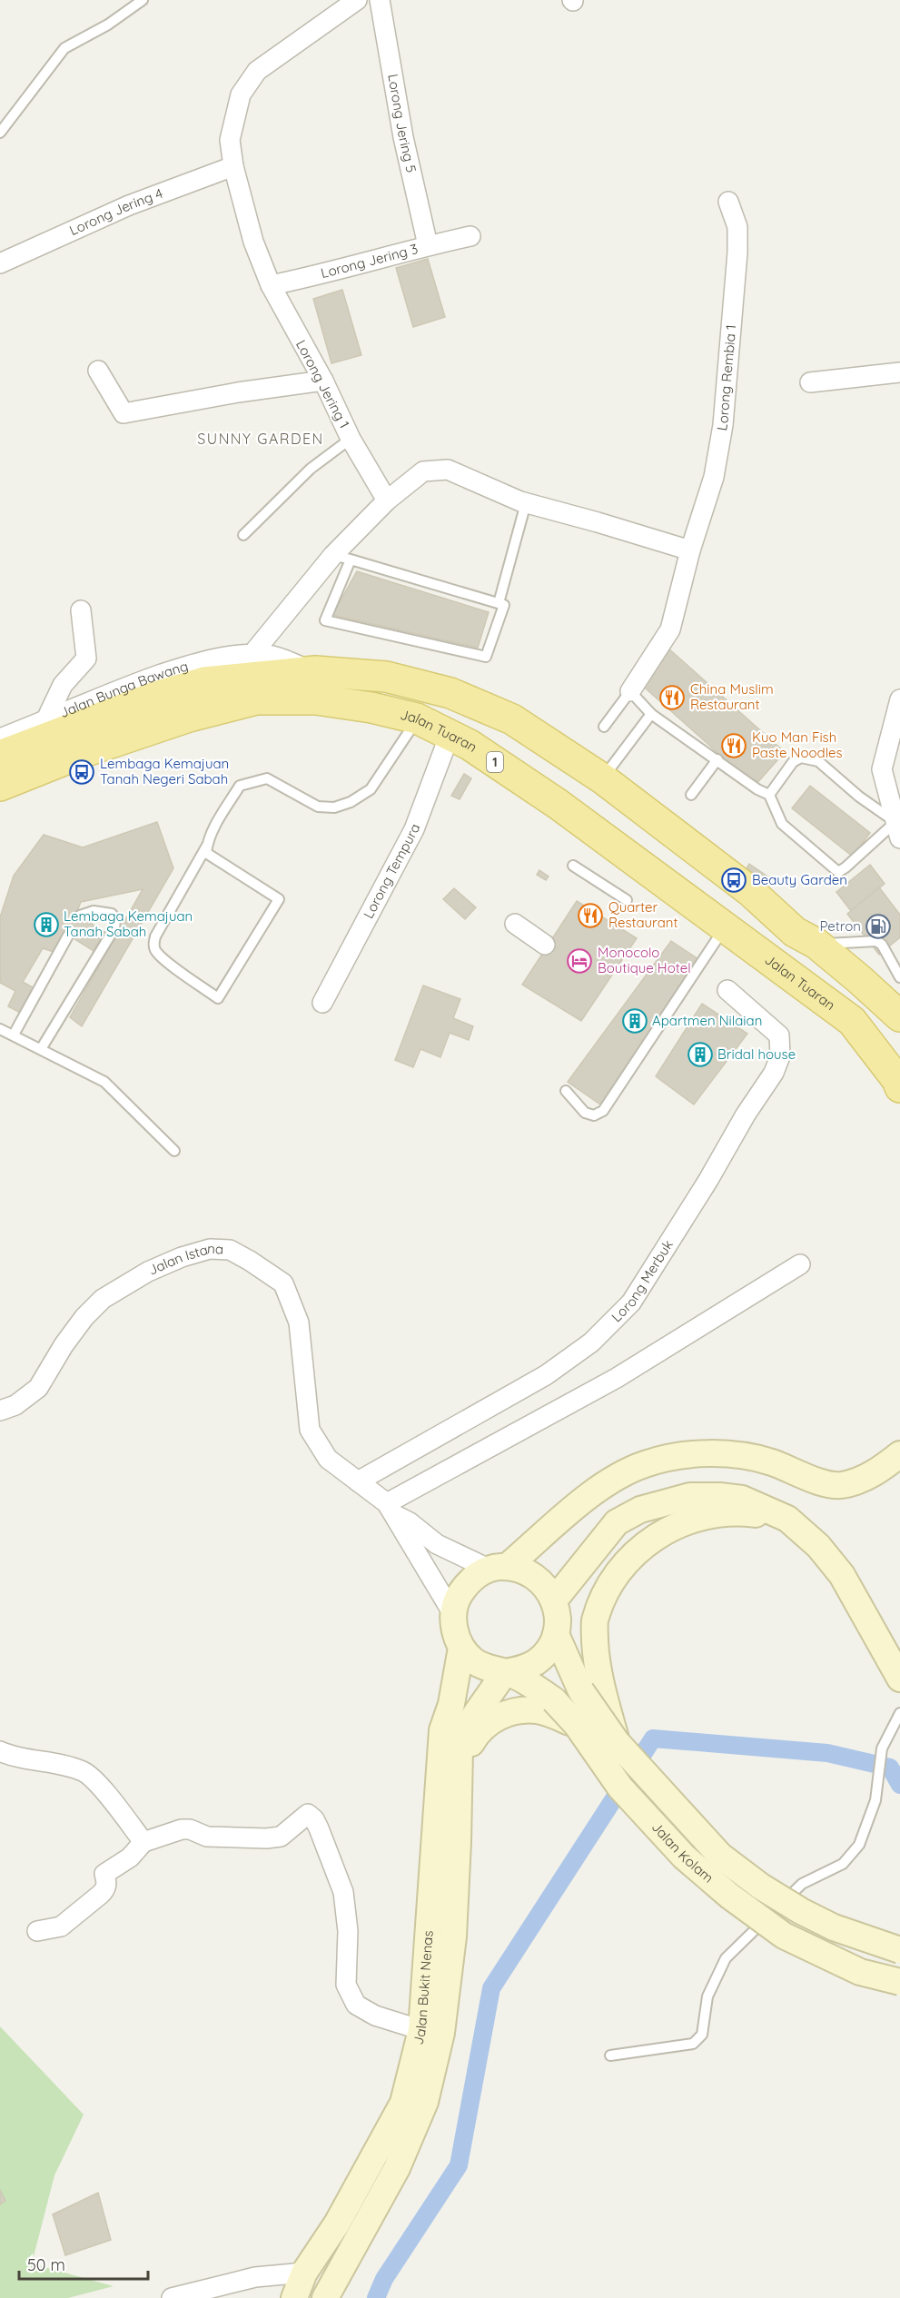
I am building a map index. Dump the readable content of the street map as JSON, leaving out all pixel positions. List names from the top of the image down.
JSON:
{
  "streets": {
    "main road": [
      "Jalan Tuaran",
      "1",
      "Jalan Kolam",
      "Jalan Bukit Nenas"
    ],
    "street": [
      "Lorong Jering 5",
      "Lorong Jering 4",
      "Lorong Jering 3",
      "Lorong Rembia 1",
      "Lorong Jering 1",
      "Jalan Bunga Bawang",
      "Lorong Tempura",
      "Jalan Istana",
      "Lorong Merbuk"
    ]
  },
  "crossings": [
    ["Lorong Jering 5", "Lorong Jering 3"],
    ["Lorong Jering 4", "Lorong Jering 1"],
    ["Lorong Jering 3", "Lorong Jering 1"],
    ["Jalan Tuaran", "Lorong Tempura"],
    ["Jalan Istana", "Lorong Merbuk"],
    ["Jalan Istana", "Jalan Kolam"],
    ["Jalan Istana", "Jalan Bukit Nenas"],
    ["Jalan Kolam", "Jalan Bukit Nenas"]
  ],
  "districts": ["SUNNY GARDEN"],
  "places": {
    "restaurant": ["China Muslim Restaurant", "Kuo Man Fish Paste Noodles", "Quarter Restaurant"],
    "bus stop": ["Lembaga Kemajuan Tanah Negeri Sabah", "Beauty Garden"],
    "building": ["Lembaga Kemajuan Tanah Sabah", "Apartmen Nilaian", "Bridal house"],
    "fuel station": ["Petron"],
    "hotel": ["Monocolo Boutique Hotel"]
  },
  "scale_bar": "50 m"
}
